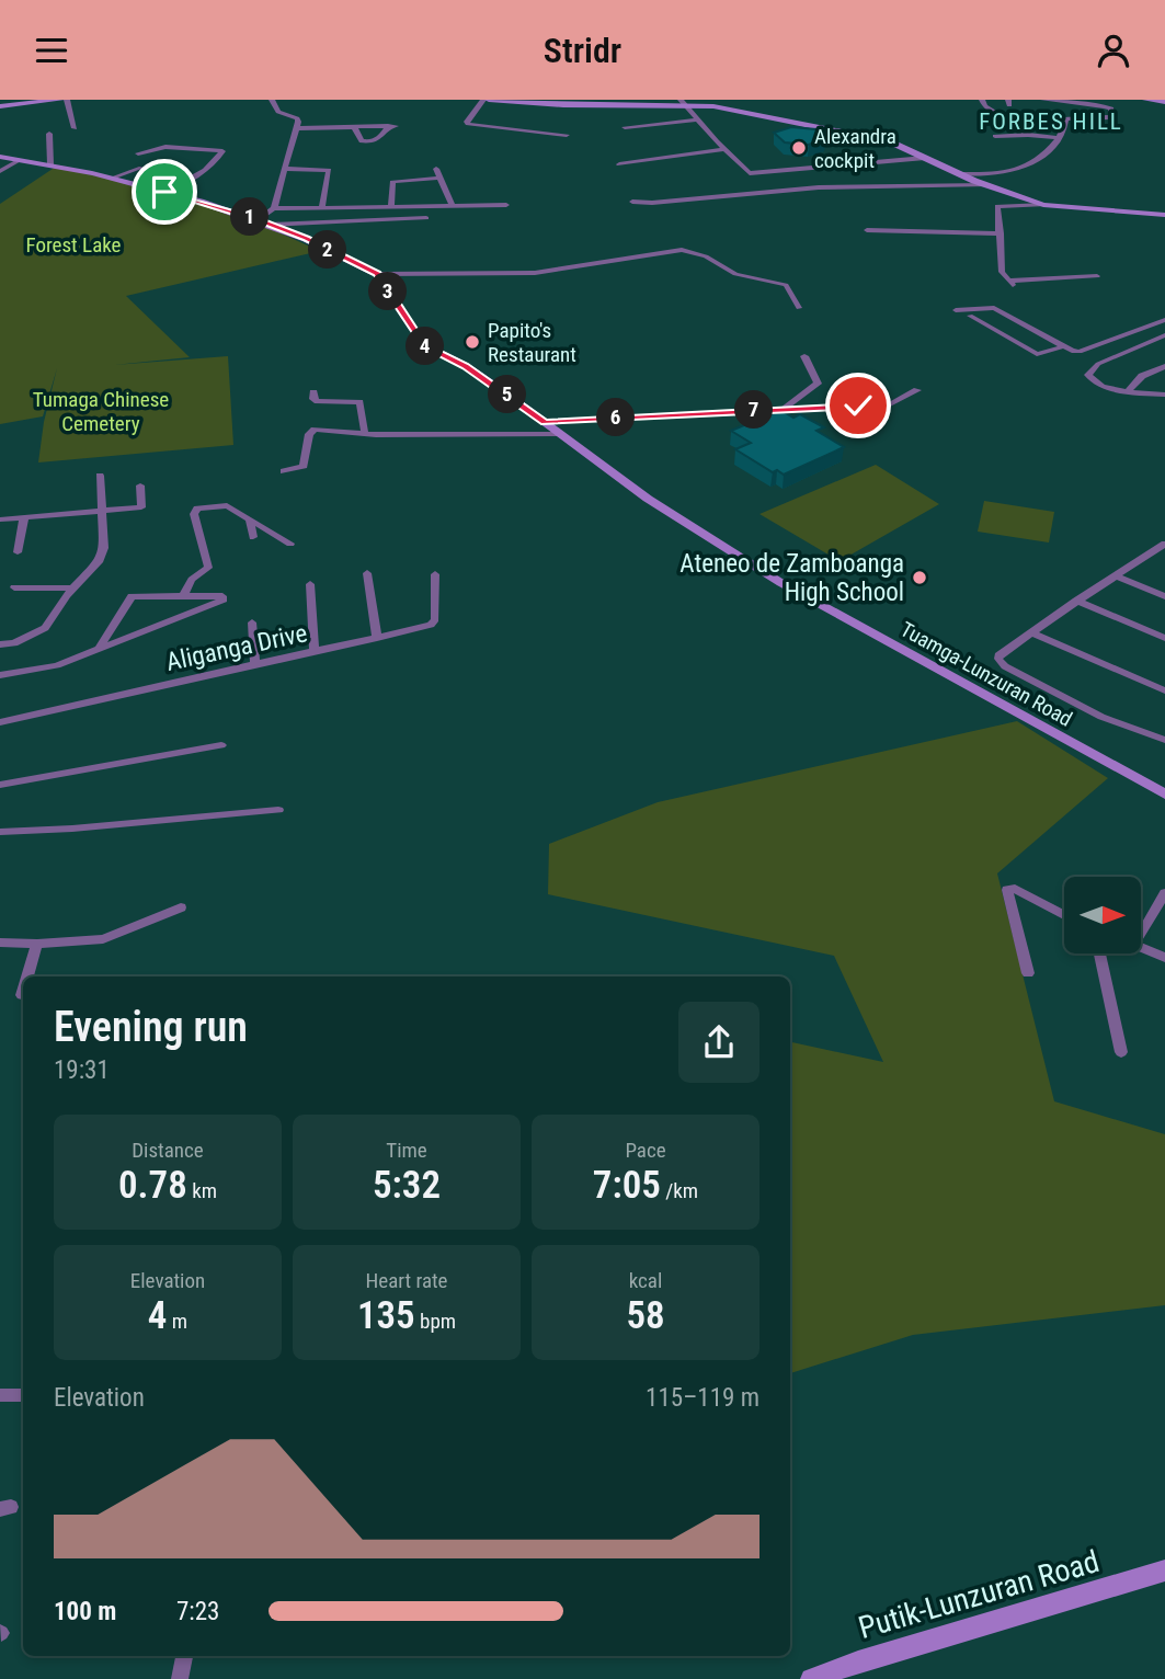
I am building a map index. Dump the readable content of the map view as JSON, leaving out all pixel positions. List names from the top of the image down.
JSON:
{
  "streets": {
    "street": ["Aliganga Drive", "Tuamga-Lunzuran Road", "Putik-Lunzuran Road"]
  },
  "districts": ["FORBES HILL"],
  "parks": ["Forest Lake", "Tumaga Chinese Cemetery"],
  "places": ["Alexandra cockpit", "Papito's Restaurant", "Ateneo de Zamboanga High School"],
  "north": "right",
  "page": {
    "header": "Stridr",
    "pins": [
      "1",
      "2",
      "3",
      "4",
      "5",
      "7",
      "6"
    ],
    "heading": ["Evening run", "19:31"],
    "stats": [
      ["Distance", "0.78 km"],
      ["Time", "5:32"],
      ["Pace", "7:05 /km"],
      ["Elevation", "4 m"],
      ["Heart rate", "135 bpm"],
      ["kcal", "58"]
    ],
    "chart": ["Elevation", "115–119 m"],
    "list": [
      {
        "name": "100 m",
        "note": "7:23"
      }
    ]
  }
}
